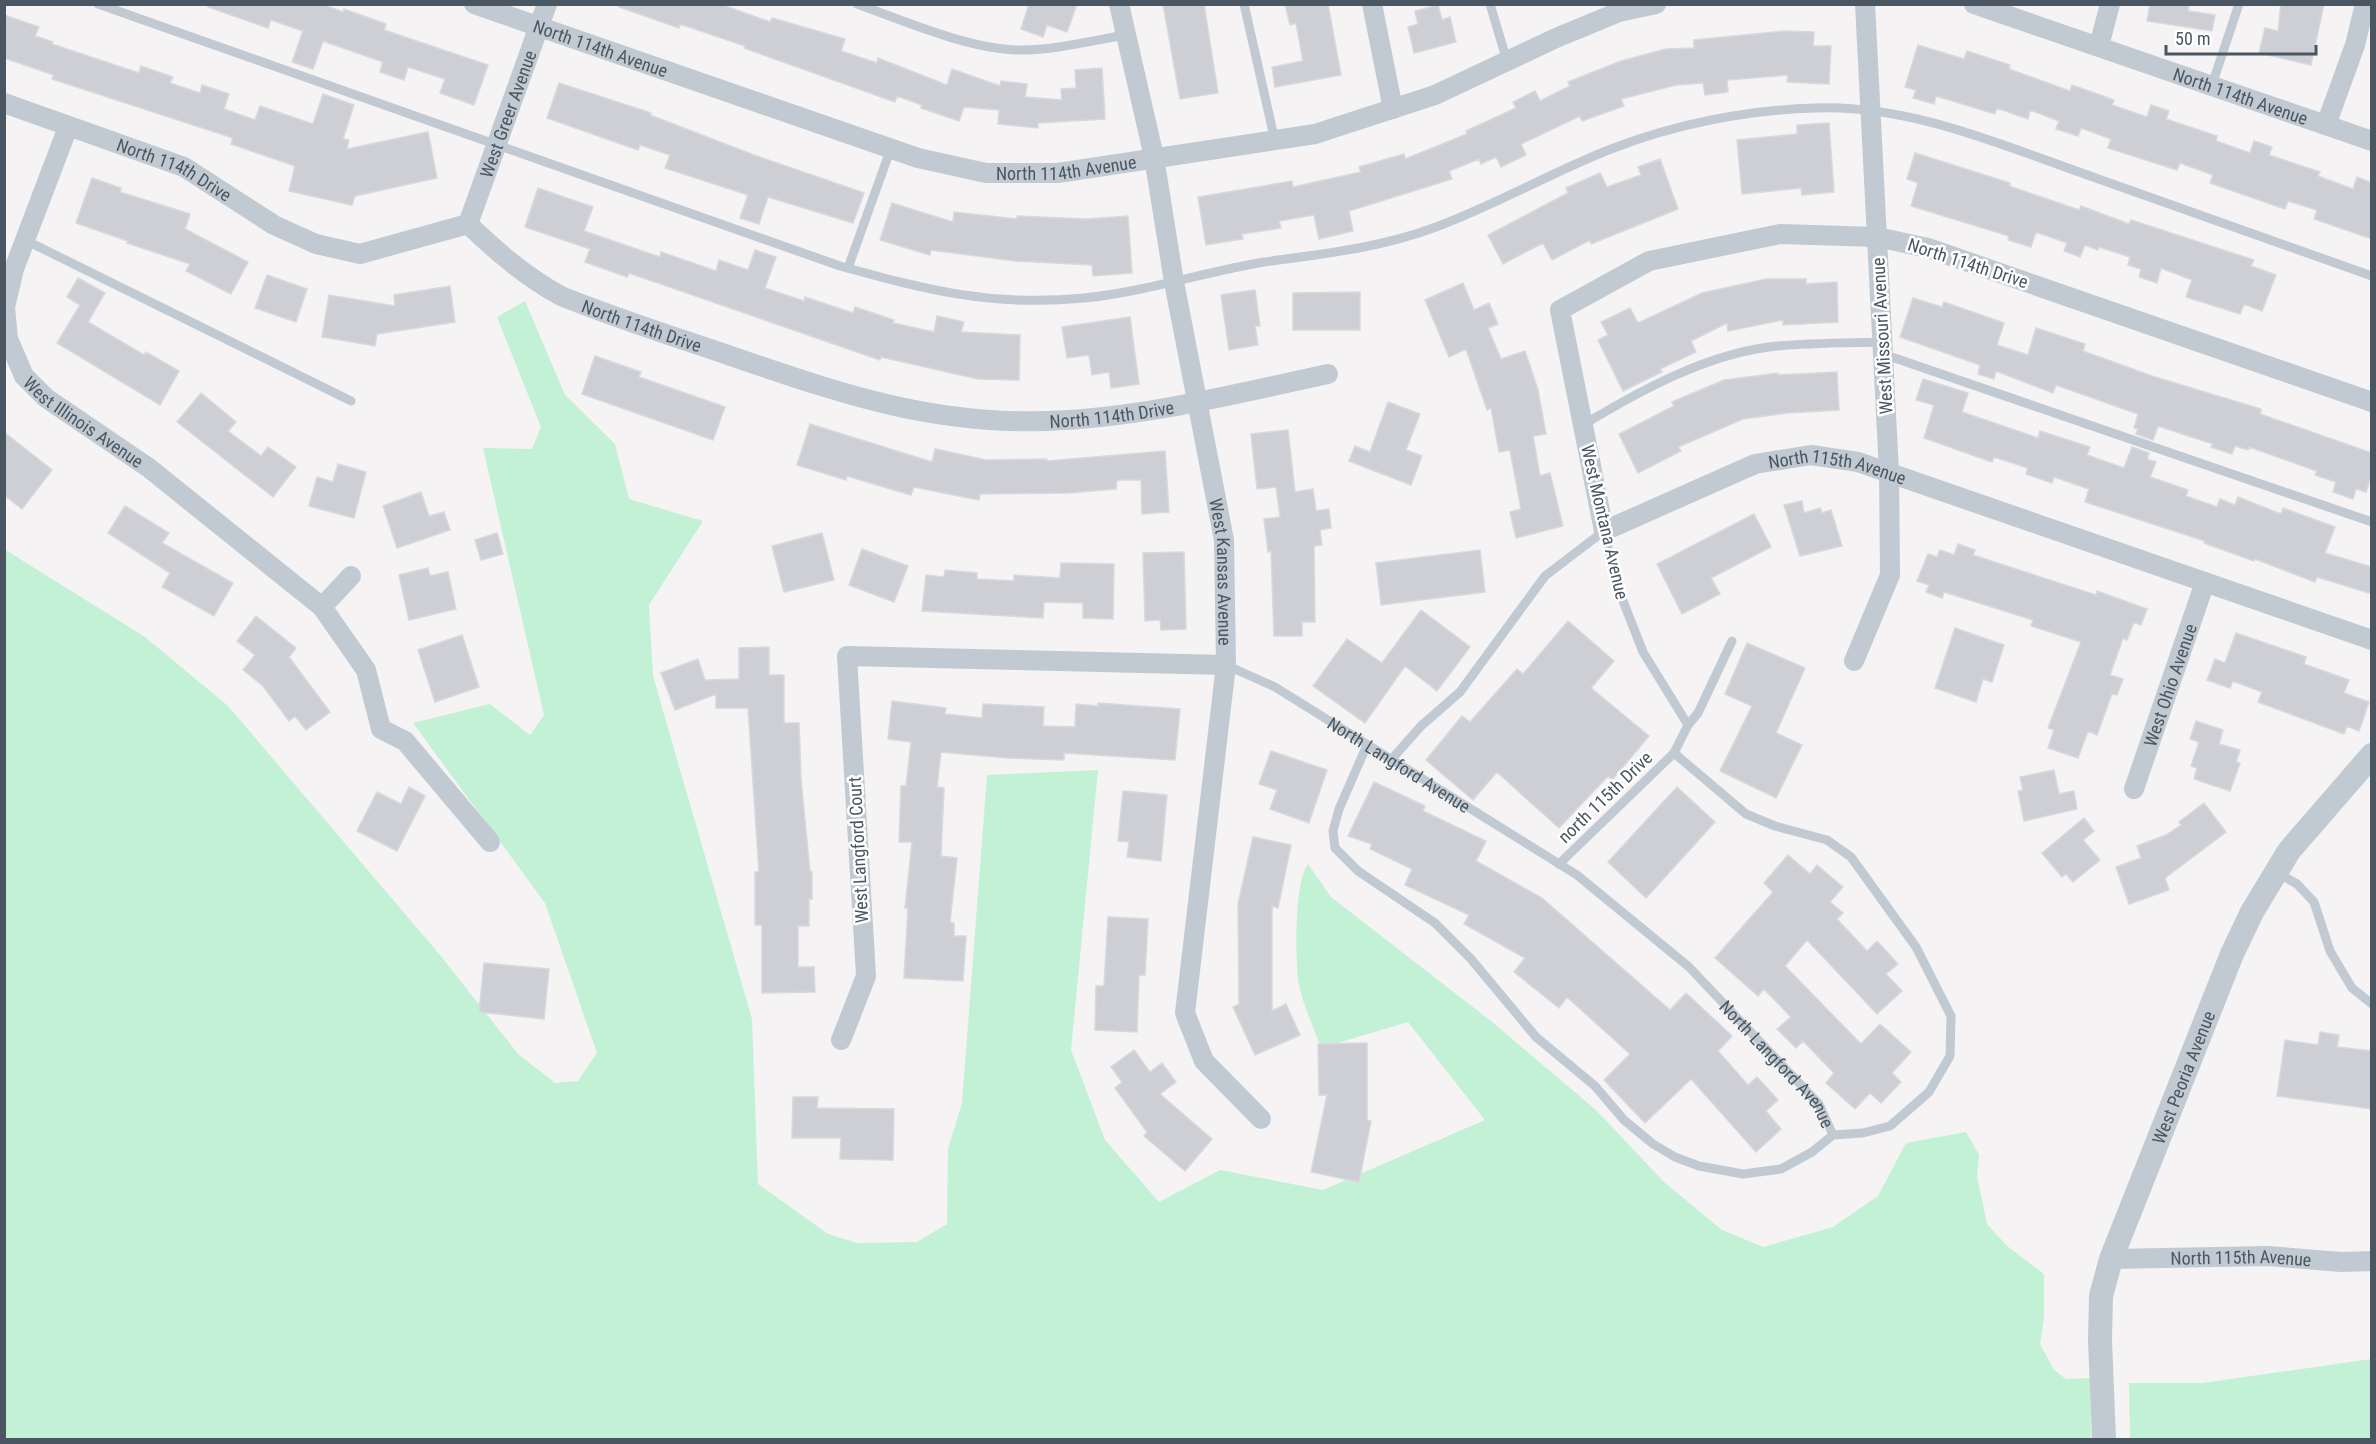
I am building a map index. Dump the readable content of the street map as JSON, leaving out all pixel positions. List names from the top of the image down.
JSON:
{
  "streets": {
    "street": [
      "North 114th Avenue",
      "West Greer Avenue",
      "North 114th Drive",
      "West Missouri Avenue",
      "West Illinois Avenue",
      "North 115th Avenue",
      "West Montana Avenue",
      "West Kansas Avenue",
      "West Ohio Avenue",
      "North Langford Avenue",
      "West Langford Court",
      "West Peoria Avenue"
    ],
    "lane": ["north 115th Drive"]
  },
  "crossings": [
    ["North 114th Avenue", "West Greer Avenue"],
    ["North 114th Avenue", "West Kansas Avenue"],
    ["West Greer Avenue", "North 114th Drive"],
    ["North 114th Drive", "West Missouri Avenue"],
    ["North 114th Drive", "West Illinois Avenue"],
    ["North 114th Drive", "West Montana Avenue"],
    ["North 114th Drive", "West Kansas Avenue"],
    ["West Missouri Avenue", "North 115th Avenue"],
    ["North 115th Avenue", "West Montana Avenue"],
    ["North 115th Avenue", "West Ohio Avenue"],
    ["North 115th Avenue", "North Langford Avenue"],
    ["North 115th Avenue", "West Peoria Avenue"],
    ["West Kansas Avenue", "North Langford Avenue"],
    ["North Langford Avenue", "north 115th Drive"],
    ["North Langford Avenue", "West Langford Court"]
  ],
  "scale_bar": "50 m"
}
